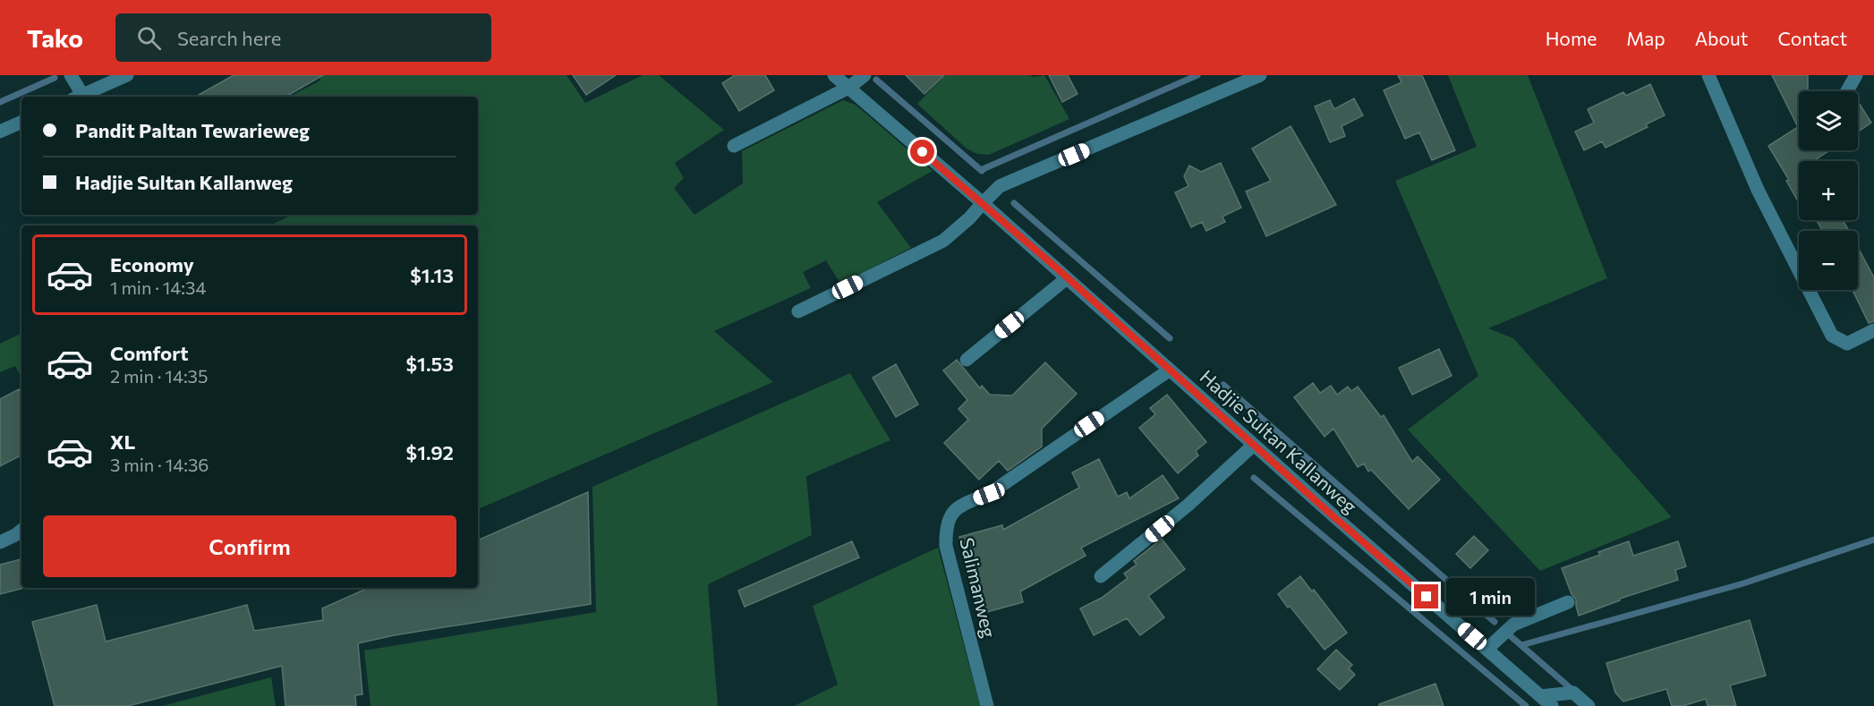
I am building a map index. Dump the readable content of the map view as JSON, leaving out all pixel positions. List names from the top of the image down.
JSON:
{
  "streets": {
    "street": ["Hadjie Sultan Kallanweg", "Salimanweg"]
  },
  "crossings": [
    ["Hadjie Sultan Kallanweg", "Salimanweg"]
  ],
  "page": {
    "header": "Tako",
    "search": "Search here",
    "nav": [
      "Home",
      "Map",
      "About",
      "Contact"
    ],
    "map_buttons": ["+", "−"],
    "banner": ["Pandit Paltan Tewarieweg", "Hadjie Sultan Kallanweg"],
    "list": [
      {
        "name": "Economy",
        "note": "1 min · 14:34",
        "value": "$1.13"
      },
      {
        "name": "Comfort",
        "note": "2 min · 14:35",
        "value": "$1.53"
      },
      {
        "name": "XL",
        "note": "3 min · 14:36",
        "value": "$1.92"
      }
    ],
    "buttons": "Confirm",
    "bubble": "1 min"
  }
}
